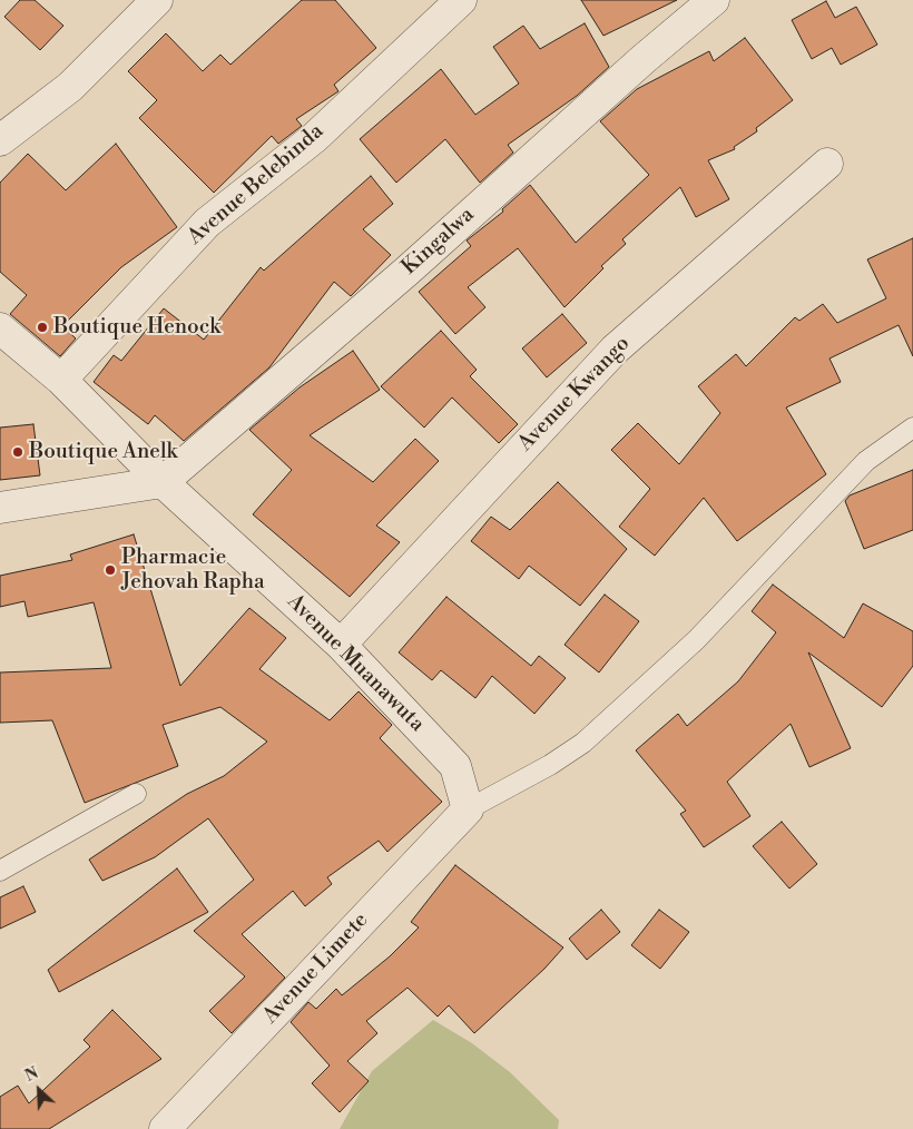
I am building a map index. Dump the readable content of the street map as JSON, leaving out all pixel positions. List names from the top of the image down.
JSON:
{
  "streets": {
    "street": [
      "Avenue Belebinda",
      "Kingalwa",
      "Avenue Kwango",
      "Avenue Muanawuta",
      "Avenue Limete"
    ]
  },
  "crossings": [
    ["Avenue Belebinda", "Avenue Muanawuta"],
    ["Kingalwa", "Avenue Muanawuta"],
    ["Avenue Kwango", "Avenue Muanawuta"],
    ["Avenue Muanawuta", "Avenue Limete"]
  ],
  "places": ["Boutique Henock", "Boutique Anelk", "Pharmacie Jehovah Rapha"],
  "north": "top left"
}
